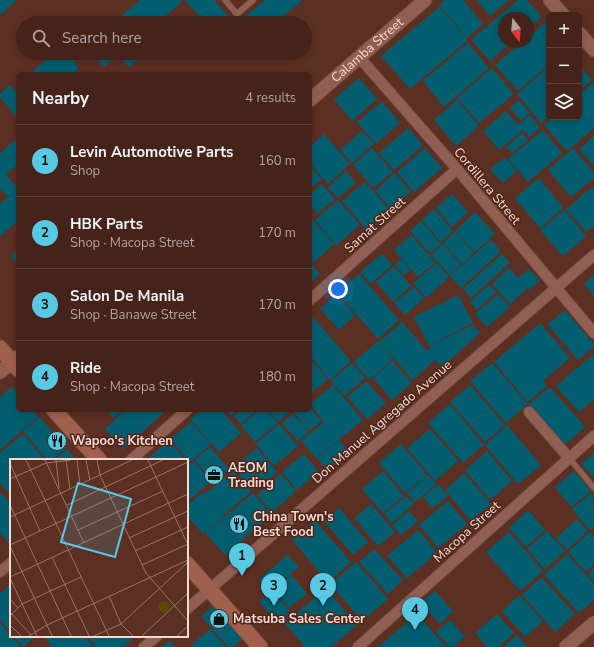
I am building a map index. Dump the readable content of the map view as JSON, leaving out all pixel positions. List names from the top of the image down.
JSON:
{
  "streets": {
    "street": [
      "Calamba Street",
      "Cordillera Street",
      "Samat Street",
      "Don Manuel Agregado Avenue",
      "Macopa Street"
    ]
  },
  "crossings": [
    ["Calamba Street", "Cordillera Street"],
    ["Cordillera Street", "Samat Street"],
    ["Cordillera Street", "Don Manuel Agregado Avenue"]
  ],
  "places": {
    "restaurant": ["Wapoo's Kitchen", "China Town's Best Food"],
    "office": ["AEOM Trading"],
    "shop": ["Matsuba Sales Center"]
  },
  "north": "bottom",
  "page": {
    "map_buttons": ["+", "−"],
    "search": "Search here",
    "heading": ["Nearby", "4 results"],
    "list": [
      {
        "mark": "1",
        "name": "Levin Automotive Parts",
        "note": "Shop",
        "value": "160 m"
      },
      {
        "mark": "2",
        "name": "HBK Parts",
        "note": "Shop · Macopa Street",
        "value": "170 m"
      },
      {
        "mark": "3",
        "name": "Salon De Manila",
        "note": "Shop · Banawe Street",
        "value": "170 m"
      },
      {
        "mark": "4",
        "name": "Ride",
        "note": "Shop · Macopa Street",
        "value": "180 m"
      }
    ],
    "pins": [
      "1",
      "2",
      "3",
      "4"
    ]
  }
}
